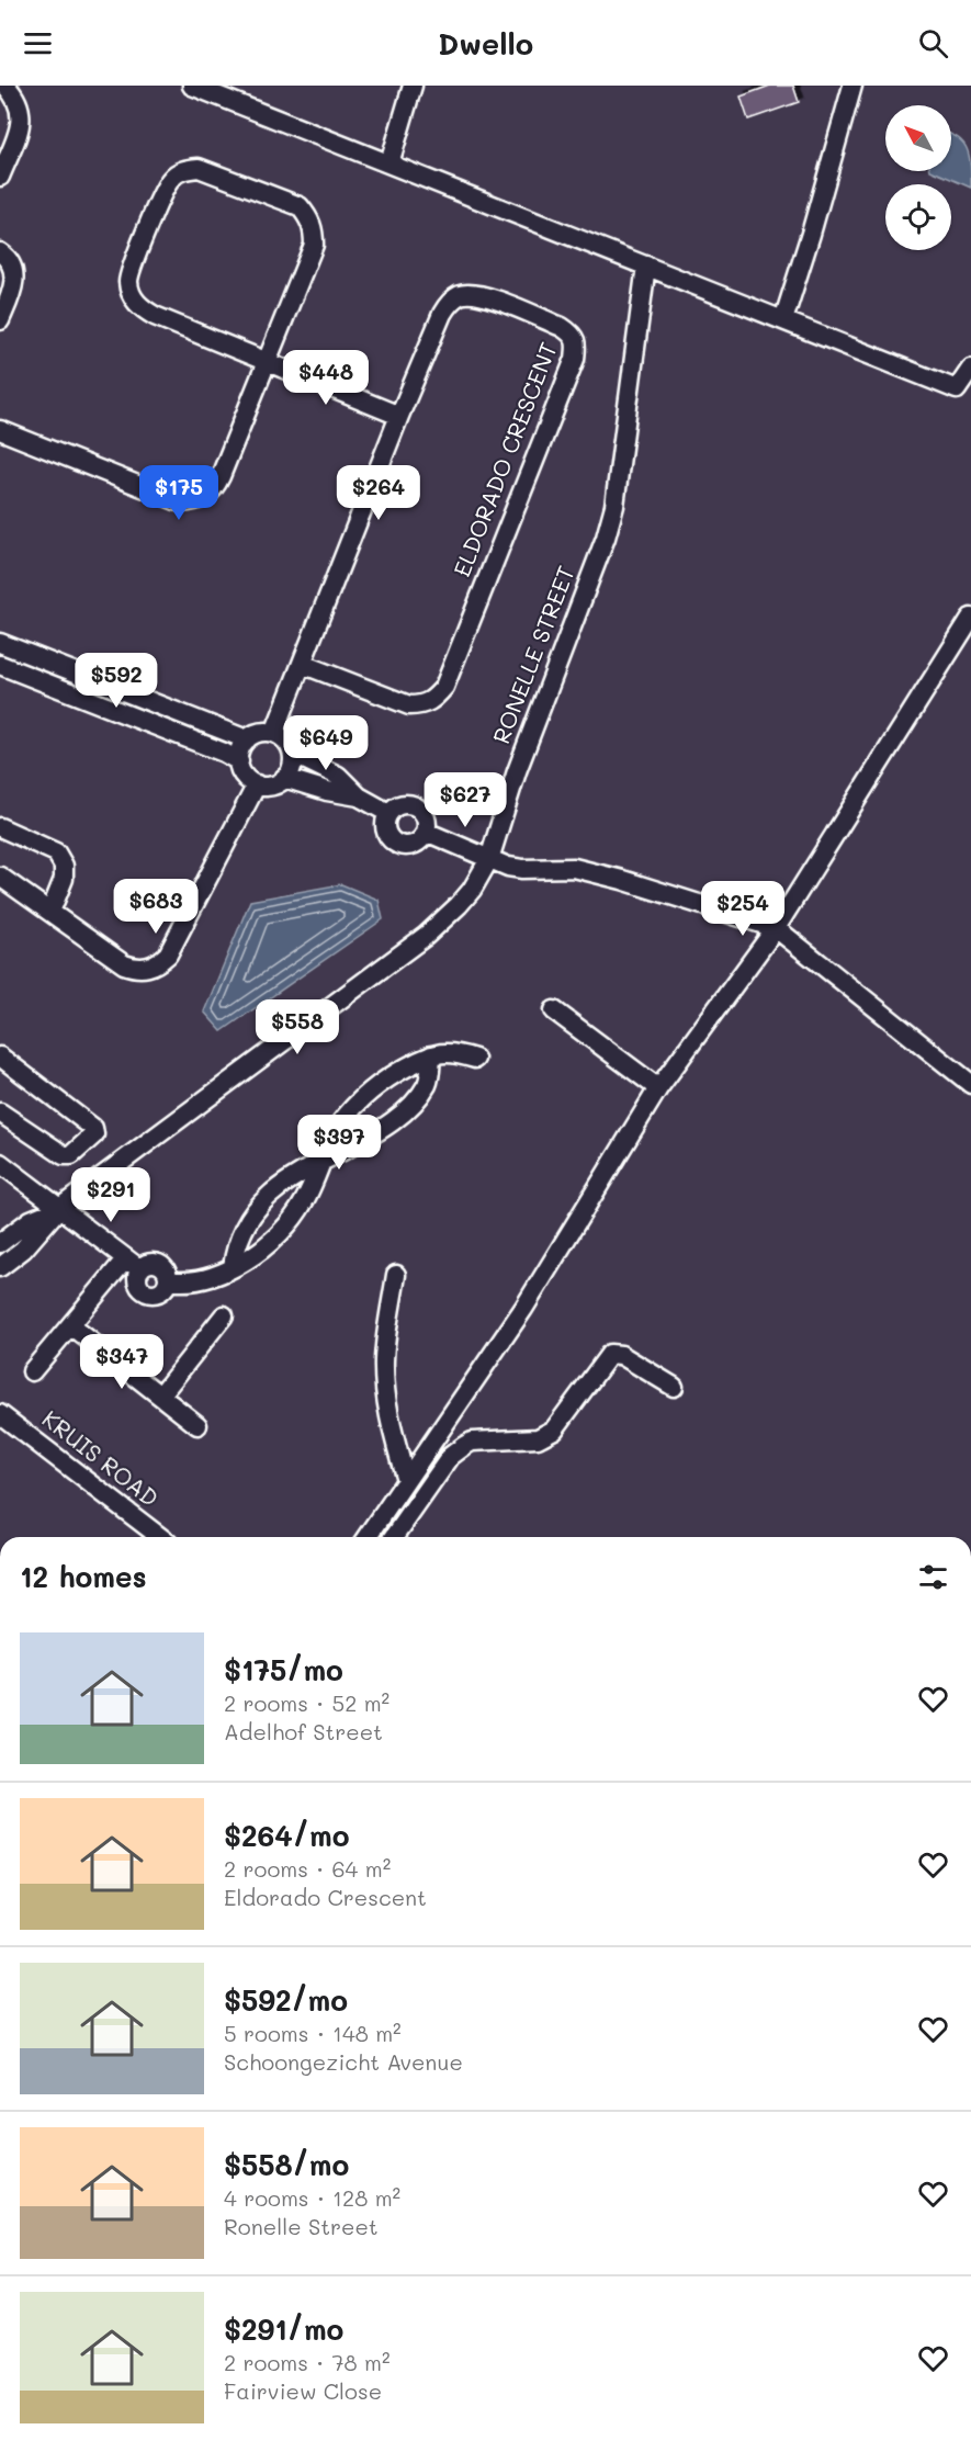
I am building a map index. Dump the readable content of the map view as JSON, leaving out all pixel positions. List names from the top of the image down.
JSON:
{
  "streets": {
    "street": ["ELDORADO CRESCENT", "RONELLE STREET", "KRUIS ROAD"]
  },
  "north": "top left",
  "page": {
    "header": "Dwello",
    "price": [
      "$448",
      "$175",
      "$264",
      "$592",
      "$649",
      "$627",
      "$683",
      "$254",
      "$558",
      "$397",
      "$291",
      "$347"
    ],
    "heading": "12 homes",
    "list": [
      {
        "name": "$175/mo",
        "note": "2 rooms · 52 m² · Adelhof Street"
      },
      {
        "name": "$264/mo",
        "note": "2 rooms · 64 m² · Eldorado Crescent"
      },
      {
        "name": "$592/mo",
        "note": "5 rooms · 148 m² · Schoongezicht Avenue"
      },
      {
        "name": "$558/mo",
        "note": "4 rooms · 128 m² · Ronelle Street"
      },
      {
        "name": "$291/mo",
        "note": "2 rooms · 78 m² · Fairview Close"
      }
    ]
  }
}
